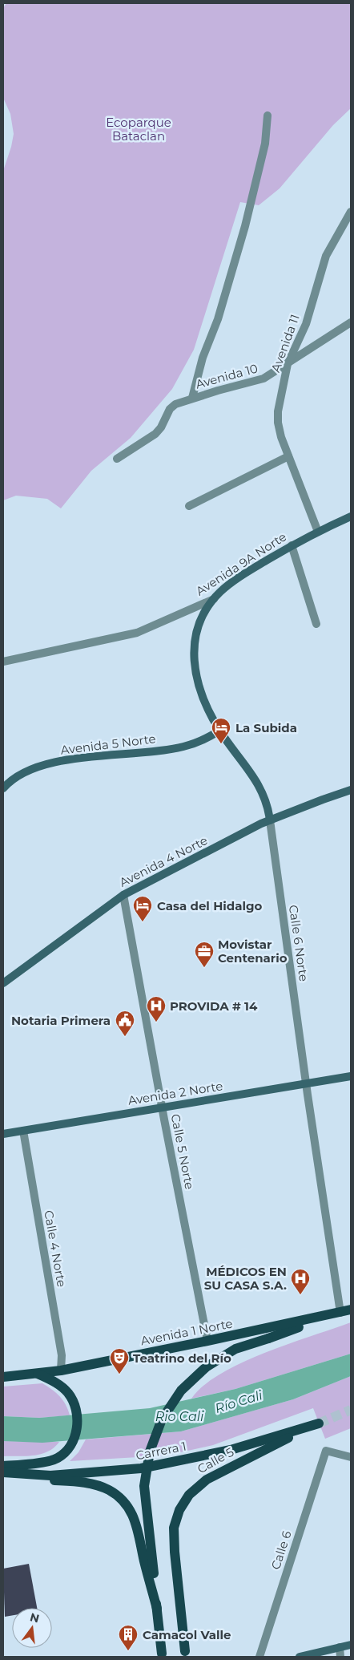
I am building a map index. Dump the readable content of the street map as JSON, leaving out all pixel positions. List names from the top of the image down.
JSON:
{
  "streets": {
    "main road": [
      "Avenida 9A Norte",
      "Avenida 5 Norte",
      "Avenida 4 Norte",
      "Calle 6 Norte",
      "Avenida 2 Norte",
      "Avenida 1 Norte",
      "Carrera 1",
      "Calle 5"
    ],
    "street": [
      "Avenida 11",
      "Avenida 10",
      "Calle 5 Norte",
      "Calle 4 Norte",
      "Calle 6"
    ]
  },
  "crossings": [
    ["Avenida 11", "Avenida 10"],
    ["Avenida 11", "Avenida 9A Norte"],
    ["Avenida 9A Norte", "Calle 6 Norte"],
    ["Avenida 5 Norte", "Calle 6 Norte"],
    ["Avenida 4 Norte", "Calle 6 Norte"],
    ["Avenida 4 Norte", "Calle 5 Norte"],
    ["Calle 6 Norte", "Avenida 2 Norte"],
    ["Calle 6 Norte", "Avenida 1 Norte"],
    ["Avenida 2 Norte", "Calle 5 Norte"],
    ["Avenida 2 Norte", "Calle 4 Norte"],
    ["Calle 5 Norte", "Avenida 1 Norte"],
    ["Calle 4 Norte", "Avenida 1 Norte"],
    ["Carrera 1", "Calle 5"]
  ],
  "water": ["Río Cali", "Rio Cali"],
  "parks": ["Ecoparque Bataclan"],
  "places": {
    "hotel": ["La Subida", "Casa del Hidalgo"],
    "office": ["Movistar Centenario"],
    "hospital": ["PROVIDA # 14", "MÉDICOS EN SU CASA S.A."],
    "public building": ["Notaria Primera"],
    "theatre": ["Teatrino del Río"],
    "building": ["Camacol Valle"]
  },
  "north": "top"
}
